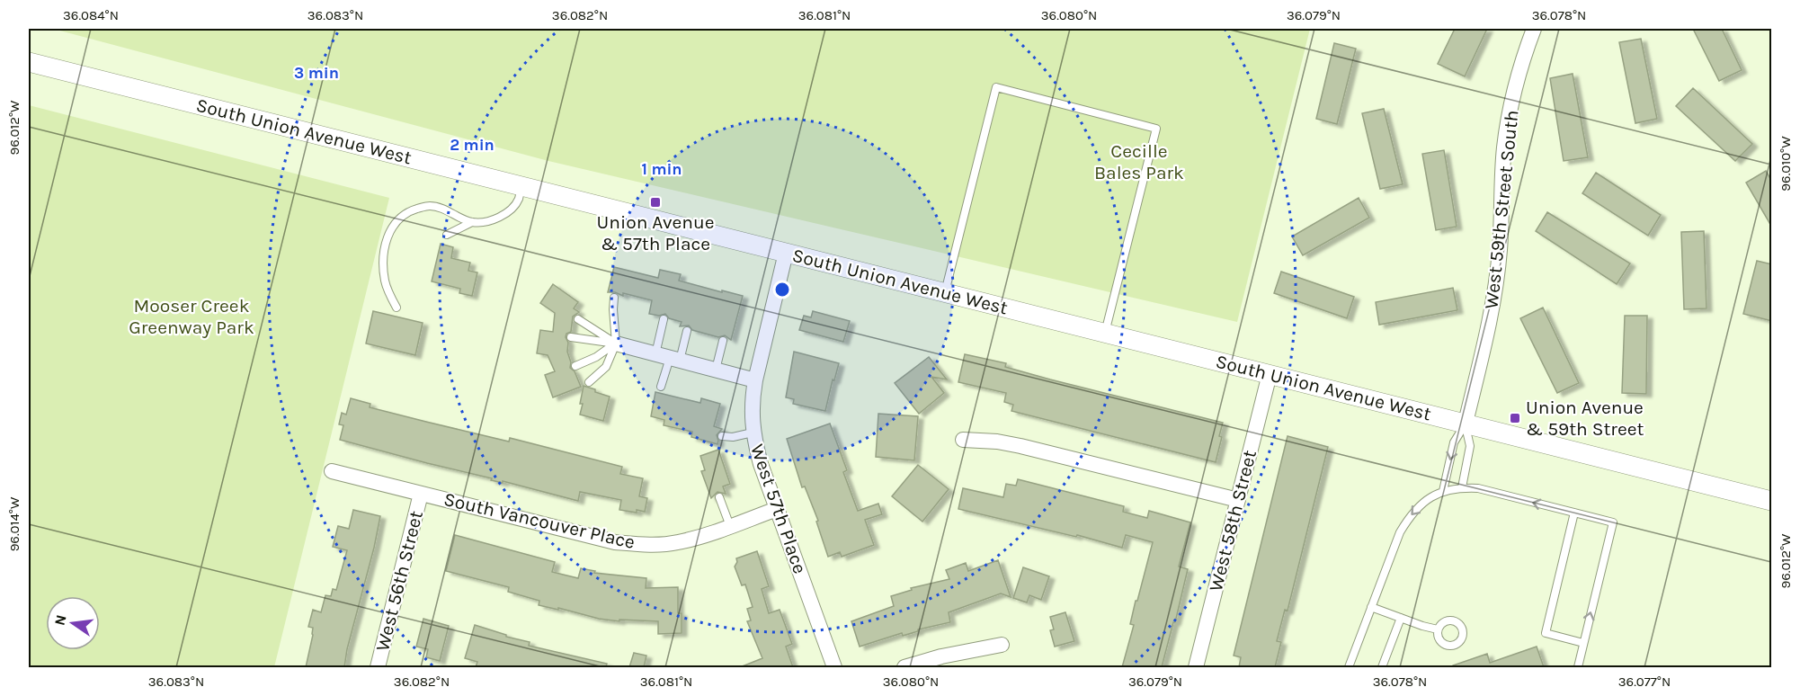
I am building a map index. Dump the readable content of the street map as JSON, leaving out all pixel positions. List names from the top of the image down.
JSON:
{
  "streets": {
    "street": [
      "South Union Avenue West",
      "West 59th Street South",
      "West 57th Place",
      "South Vancouver Place",
      "West 58th Street",
      "West 56th Street"
    ]
  },
  "crossings": [
    ["South Union Avenue West", "West 59th Street South"],
    ["South Union Avenue West", "West 57th Place"],
    ["South Union Avenue West", "West 58th Street"],
    ["West 57th Place", "South Vancouver Place"],
    ["South Vancouver Place", "West 56th Street"]
  ],
  "parks": ["Cecille Bales Park", "Mooser Creek Greenway Park"],
  "places": {
    "transit": ["Union Avenue & 57th Place", "Union Avenue & 59th Street"]
  },
  "north": "left",
  "coordinates": [
    "36.084°N",
    "36.083°N",
    "36.082°N",
    "36.081°N",
    "36.080°N",
    "36.079°N",
    "36.078°N",
    "96.012°W",
    "96.010°W",
    "96.014°W",
    "36.077°N"
  ],
  "rings": ["3 min", "2 min", "1 min"]
}
